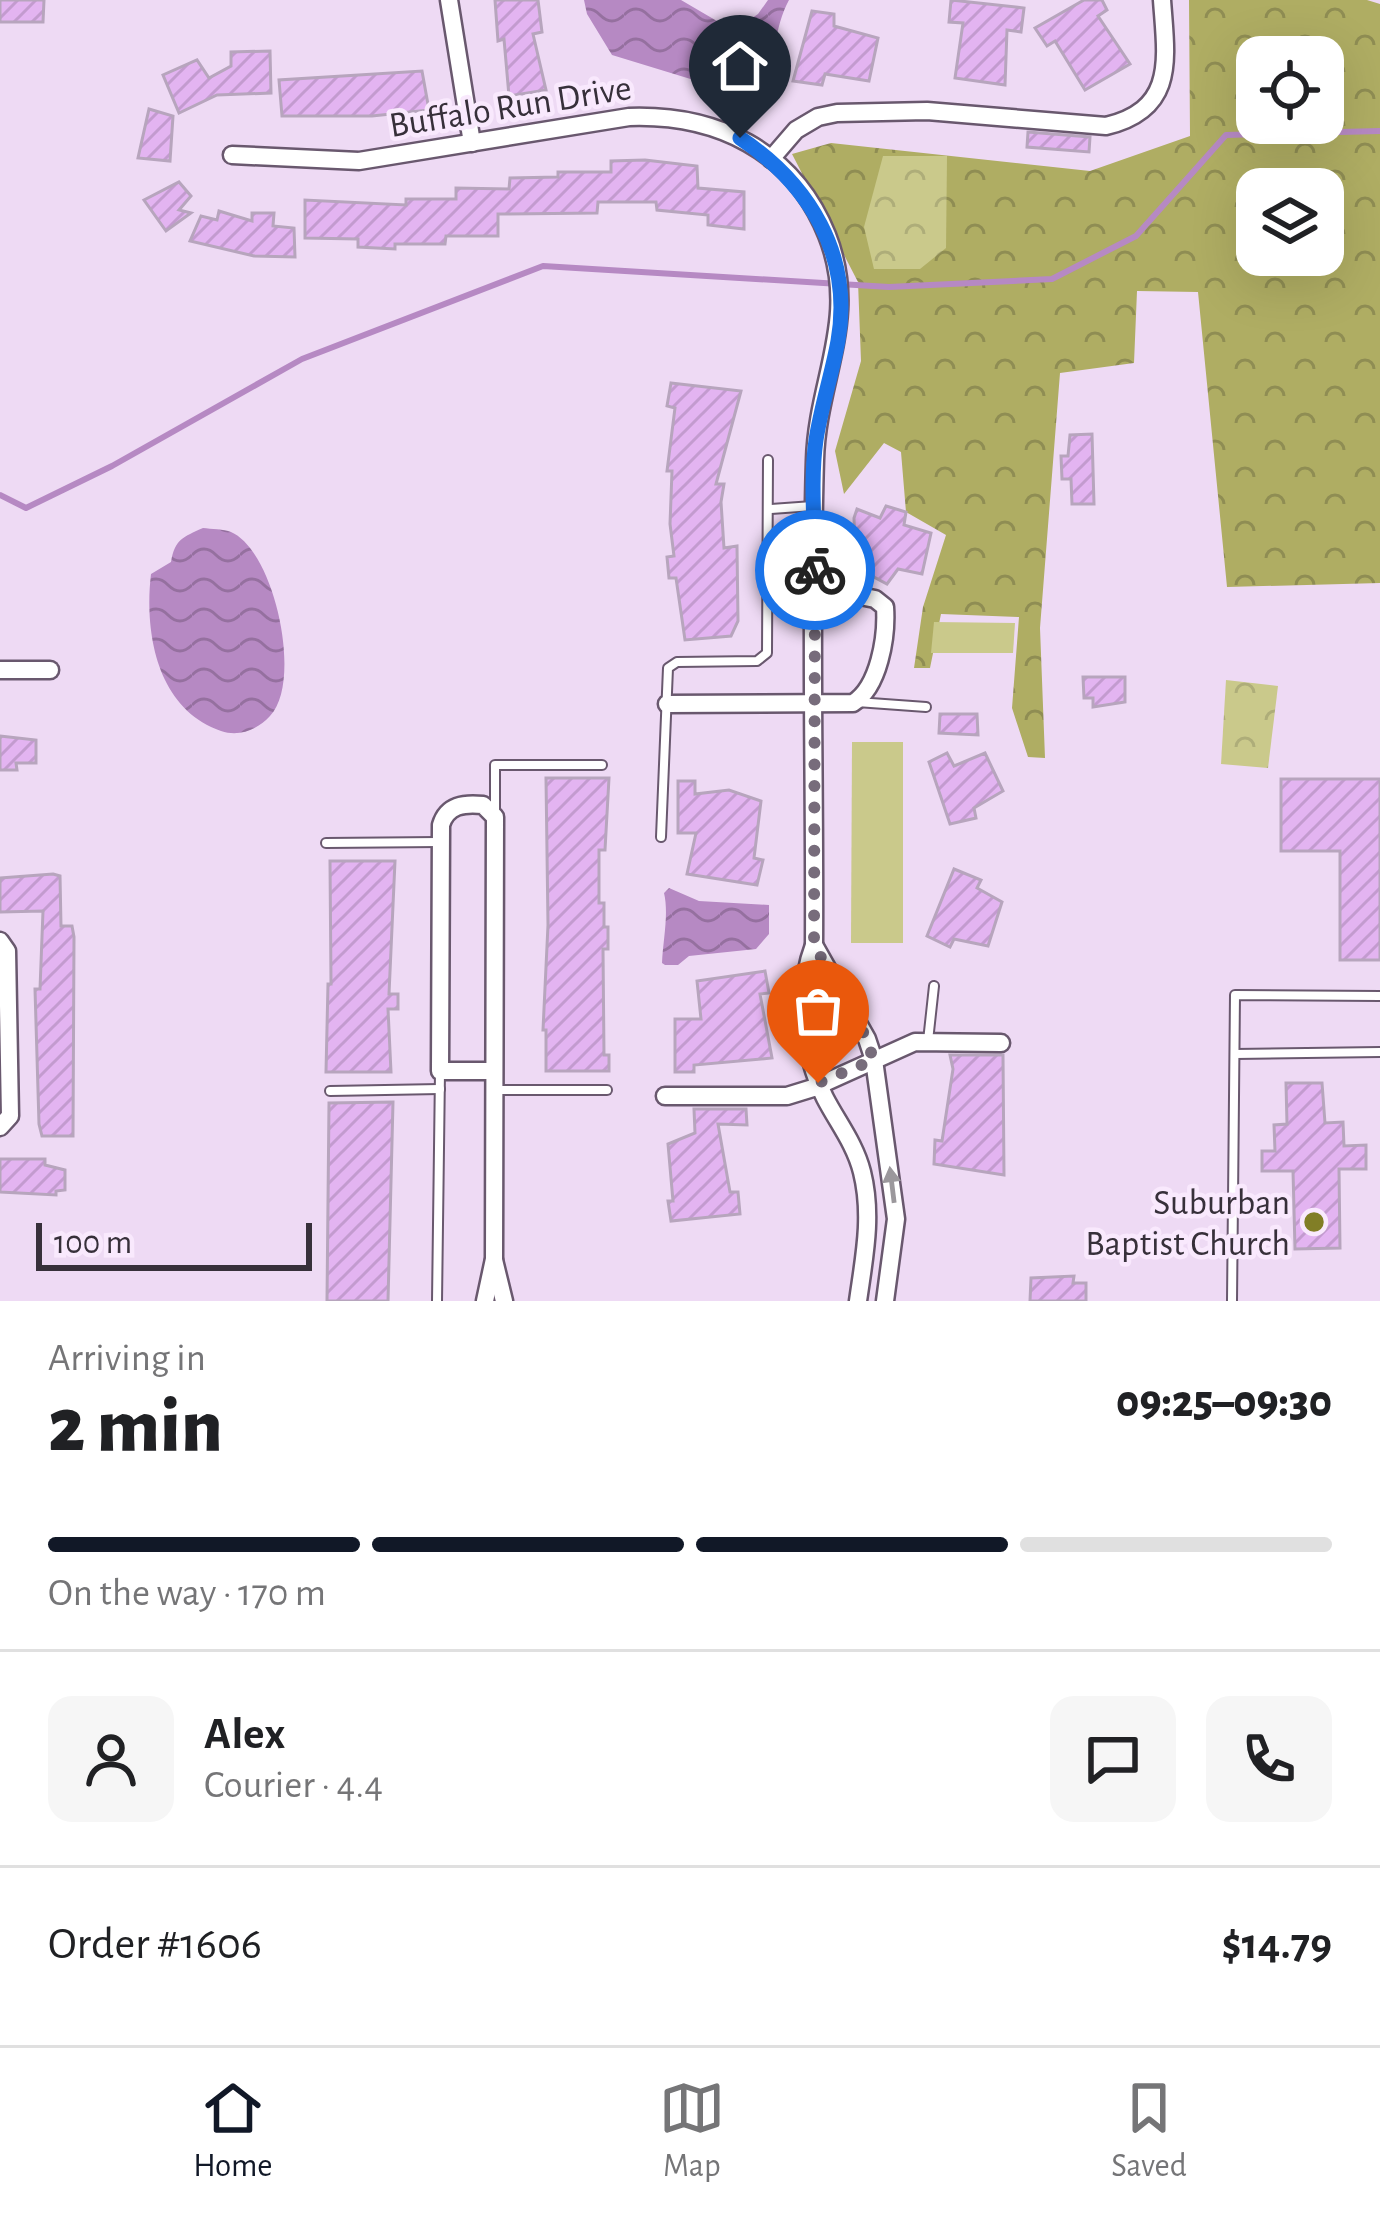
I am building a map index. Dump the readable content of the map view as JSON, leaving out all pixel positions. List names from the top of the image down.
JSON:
{
  "streets": {
    "street": ["Buffalo Run Drive"]
  },
  "places": ["Suburban Baptist Church"],
  "scale_bar": "100 m",
  "page": {
    "scale": "100 m",
    "heading": ["2 min", "Arriving in", "09:25–09:30"],
    "panel": [
      "Alex",
      "Courier · 4.4",
      "Order #1606",
      "$14.79"
    ],
    "bar": "On the way · 170 m",
    "tabs": ["Home", "Map", "Saved"]
  }
}
